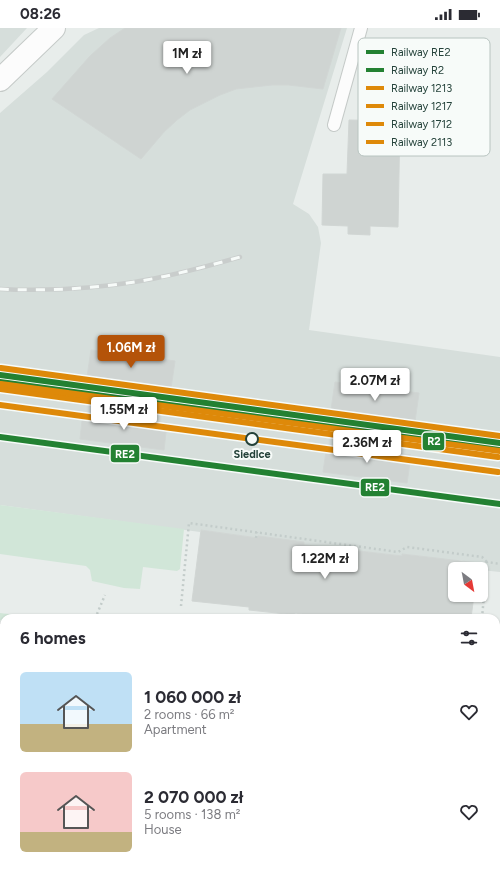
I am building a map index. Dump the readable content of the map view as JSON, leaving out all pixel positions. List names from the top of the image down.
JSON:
{
  "places": ["Siedlce"],
  "lines": [
    "rail line 1213",
    "rail line RE2",
    "rail line R2",
    "rail line 1712",
    "rail line 1217",
    "rail line 2113"
  ],
  "legend": [
    "Railway RE2",
    "Railway R2",
    "Railway 1213",
    "Railway 1217",
    "Railway 1712",
    "Railway 2113"
  ],
  "north": "bottom right",
  "page": {
    "status": "08:26",
    "price": [
      "1M zł",
      "1.06M zł",
      "2.07M zł",
      "1.55M zł",
      "2.36M zł",
      "1.22M zł"
    ],
    "heading": "6 homes",
    "list": [
      {
        "name": "1 060 000 zł",
        "note": "2 rooms · 66 m² · Apartment"
      },
      {
        "name": "2 070 000 zł",
        "note": "5 rooms · 138 m² · House"
      }
    ]
  }
}
